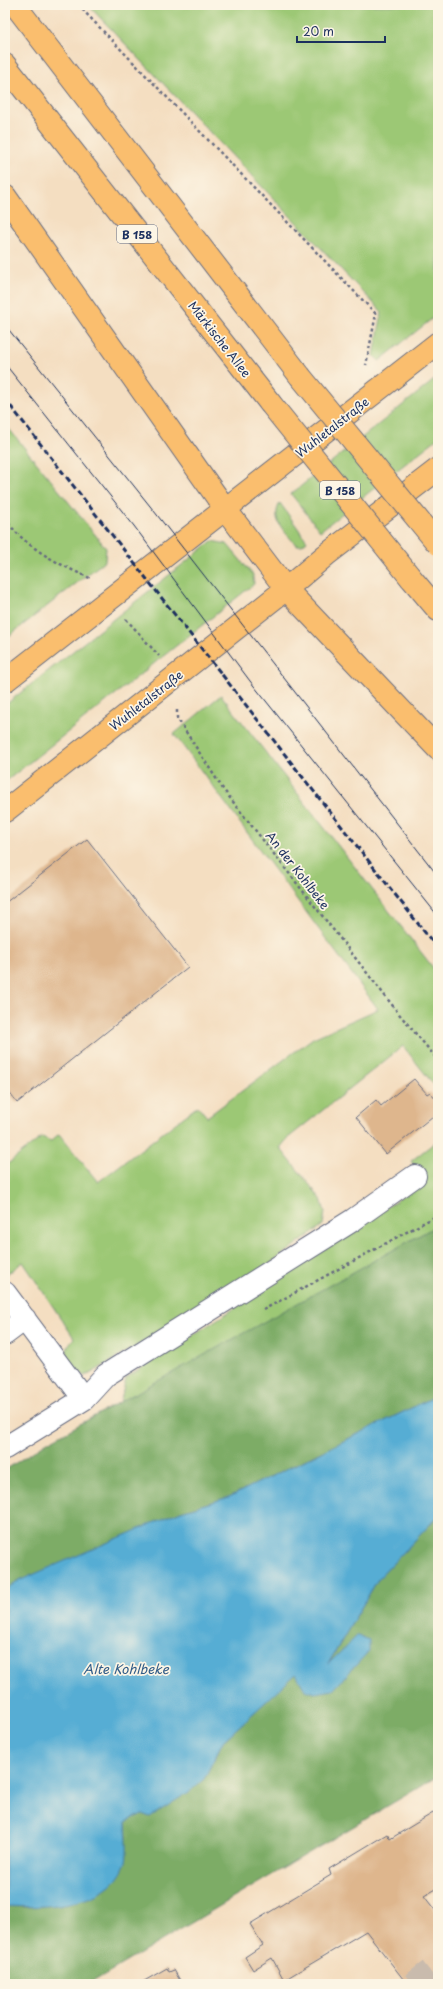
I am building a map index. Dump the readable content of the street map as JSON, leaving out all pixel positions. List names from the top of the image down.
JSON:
{
  "streets": {
    "main road": ["B 158", "Märkische Allee", "Wuhletalstraße"],
    "path": ["An der Kohlbeke"]
  },
  "crossings": [
    ["Wuhletalstraße", "An der Kohlbeke"]
  ],
  "water": ["Alte Kohlbeke"],
  "scale_bar": "20 m"
}
